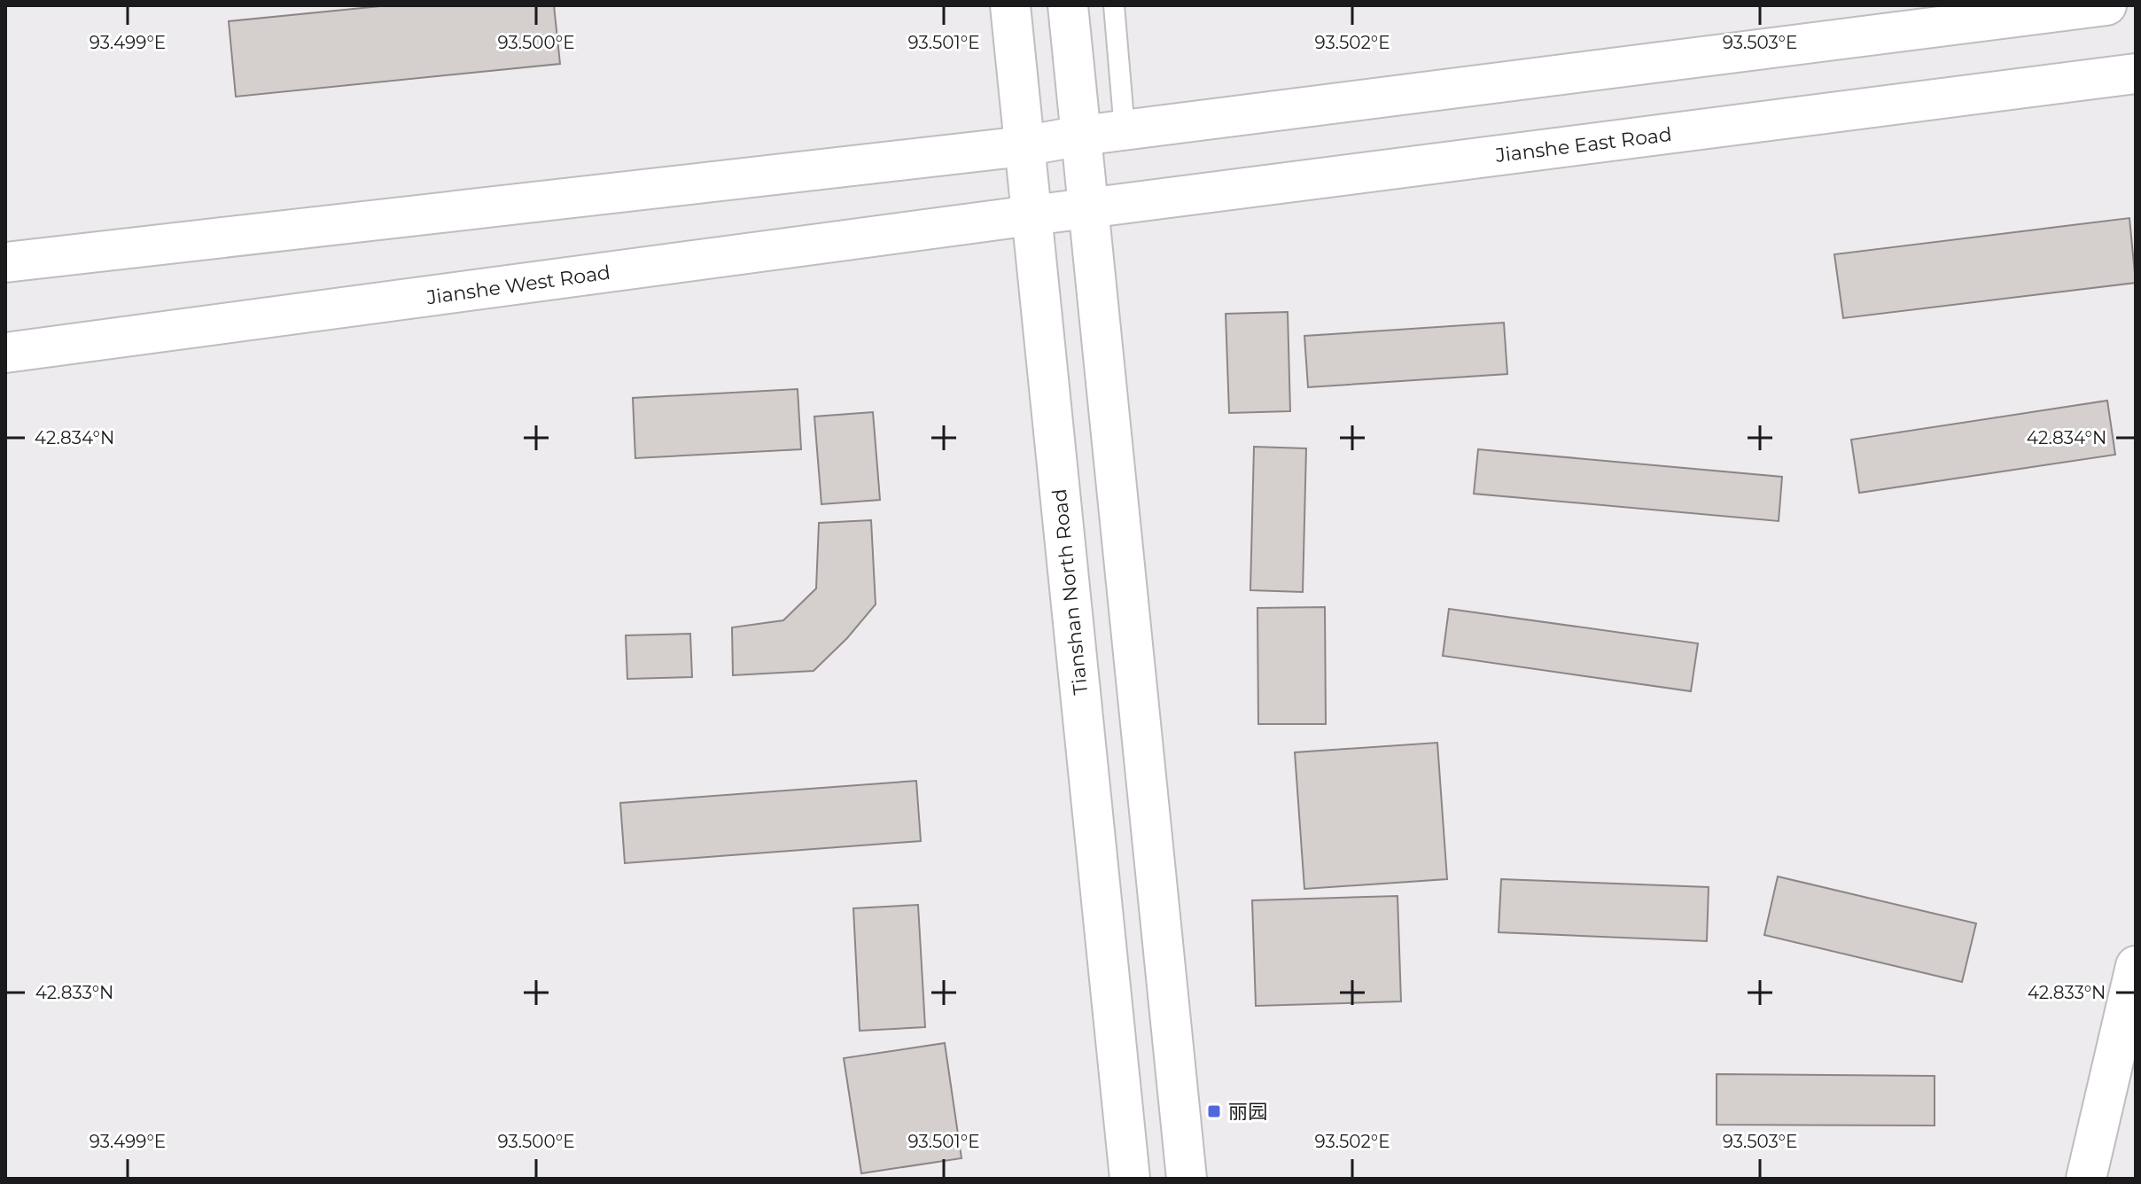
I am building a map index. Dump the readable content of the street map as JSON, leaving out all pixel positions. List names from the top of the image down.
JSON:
{
  "streets": {
    "main road": ["Jianshe East Road", "Jianshe West Road", "Tianshan North Road"]
  },
  "crossings": [
    ["Jianshe East Road", "Jianshe West Road"],
    ["Jianshe East Road", "Tianshan North Road"],
    ["Jianshe West Road", "Tianshan North Road"]
  ],
  "places": {
    "transit": ["丽园"]
  },
  "coordinates": [
    "93.499°E",
    "93.500°E",
    "93.501°E",
    "93.502°E",
    "93.503°E",
    "42.834°N",
    "42.833°N"
  ]
}
